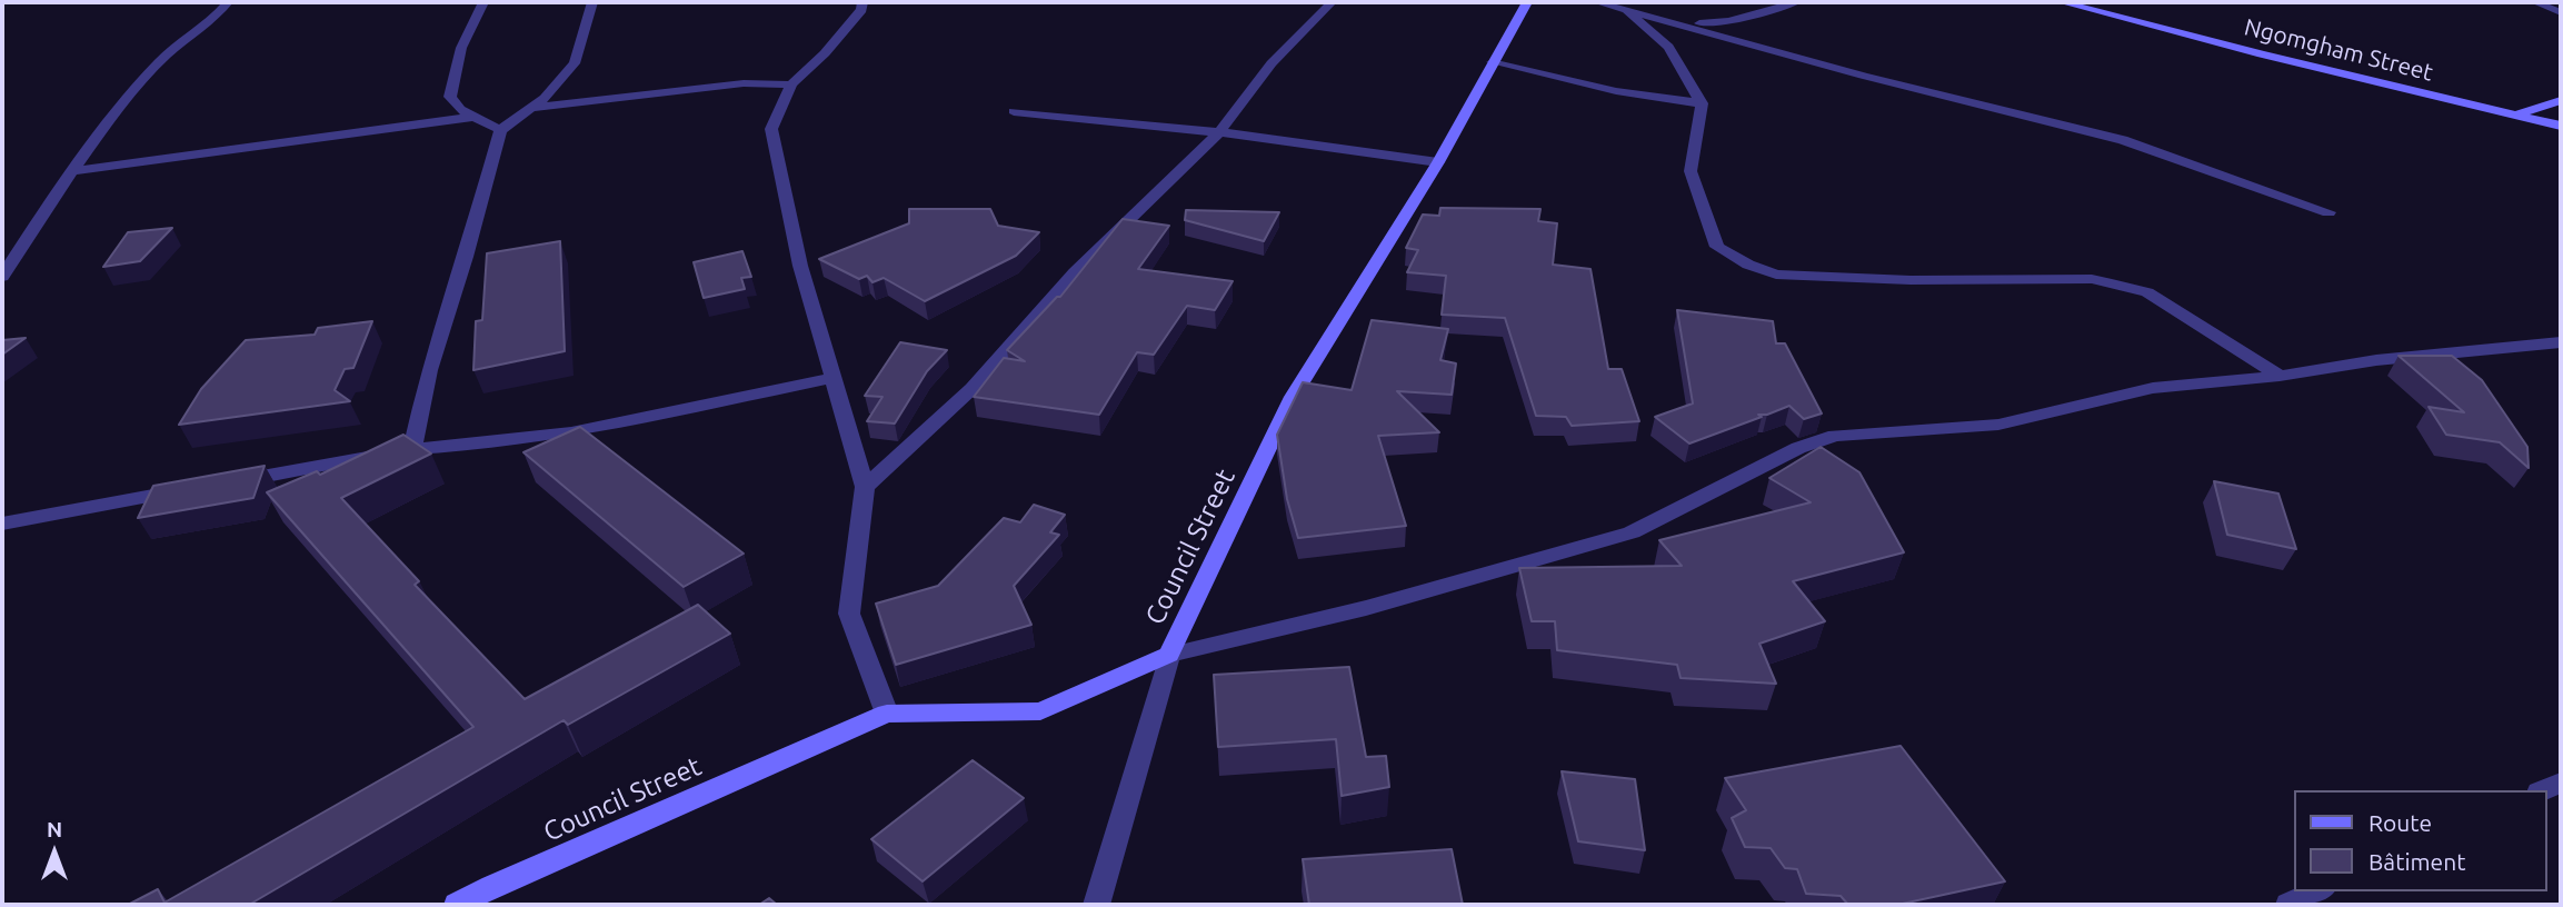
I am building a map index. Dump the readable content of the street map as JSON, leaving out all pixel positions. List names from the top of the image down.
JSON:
{
  "streets": {
    "street": ["Ngomgham Street", "Council Street"]
  },
  "legend": ["Route", "Bâtiment"],
  "north": "top"
}
